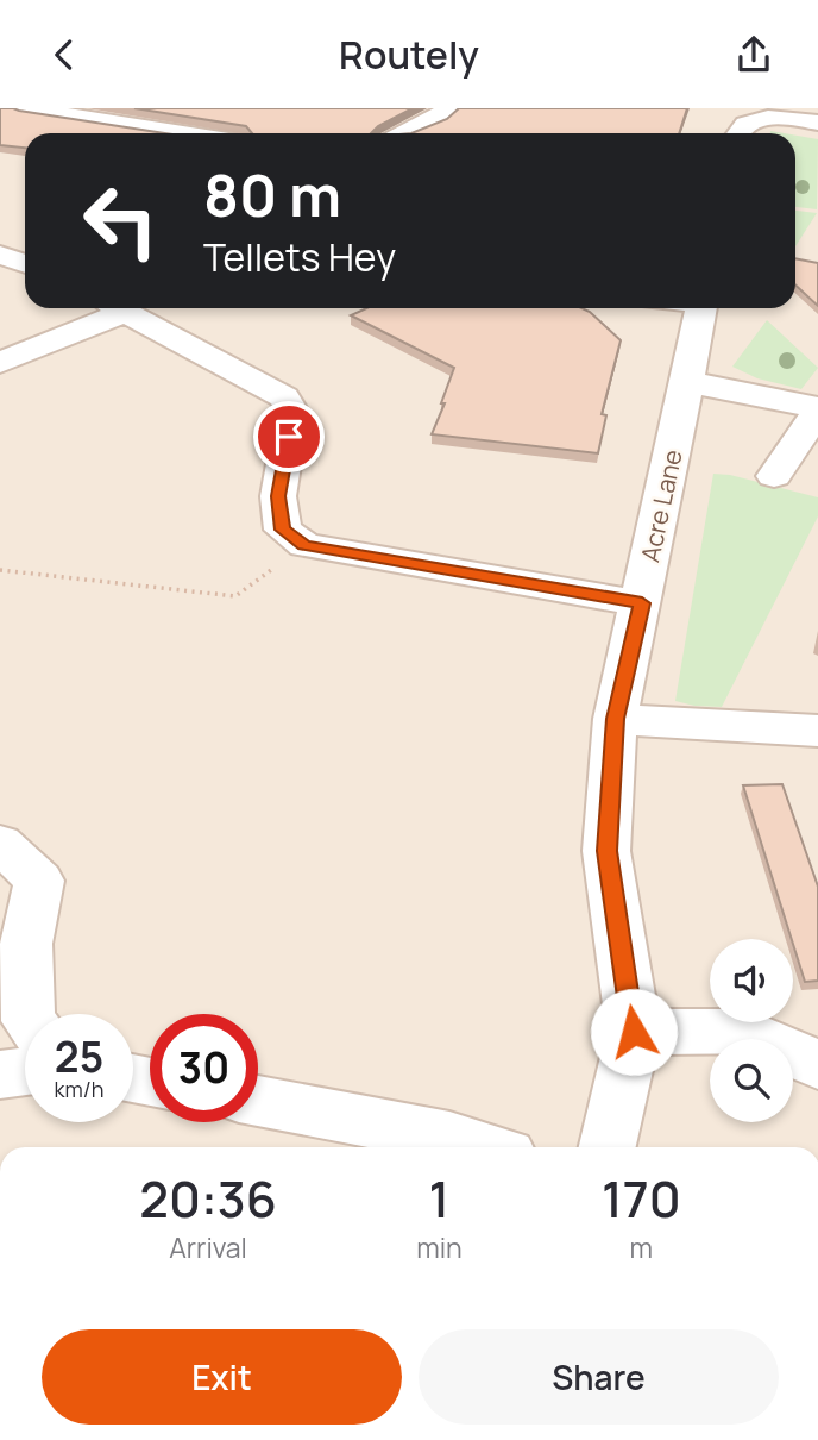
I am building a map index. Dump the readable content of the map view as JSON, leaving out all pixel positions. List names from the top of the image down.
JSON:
{
  "streets": {
    "street": ["Acre Lane"]
  },
  "page": {
    "header": "Routely",
    "turn": ["80 m", "Tellets Hey"],
    "speed": "25 km/h",
    "limit": "30",
    "eta": [
      "20:36",
      "Arrival",
      "1",
      "min",
      "170",
      "m"
    ],
    "buttons": ["Exit", "Share"]
  }
}
